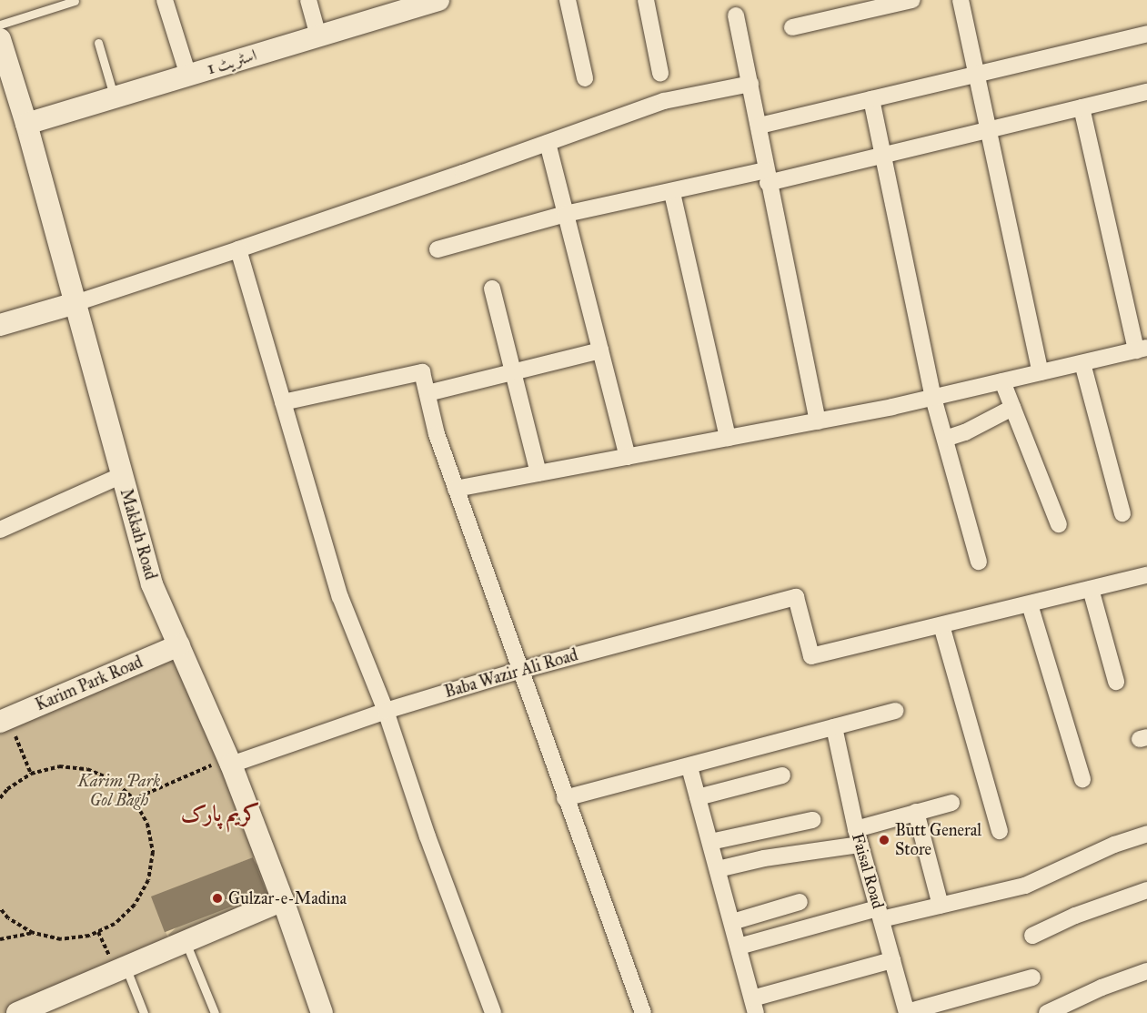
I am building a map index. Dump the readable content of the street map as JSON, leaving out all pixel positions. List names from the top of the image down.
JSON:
{
  "streets": {
    "street": [
      "اسٹریٹ 1",
      "Makkah Road",
      "Baba Wazir Ali Road",
      "Karim Park Road",
      "Faisal Road"
    ]
  },
  "crossings": [
    ["اسٹریٹ 1", "Makkah Road"],
    ["Makkah Road", "Baba Wazir Ali Road"],
    ["Makkah Road", "Karim Park Road"]
  ],
  "districts": ["کریم پارک"],
  "parks": ["Karim Park Gol Bagh"],
  "places": ["Butt General Store", "Gulzar-e-Madina"]
}
